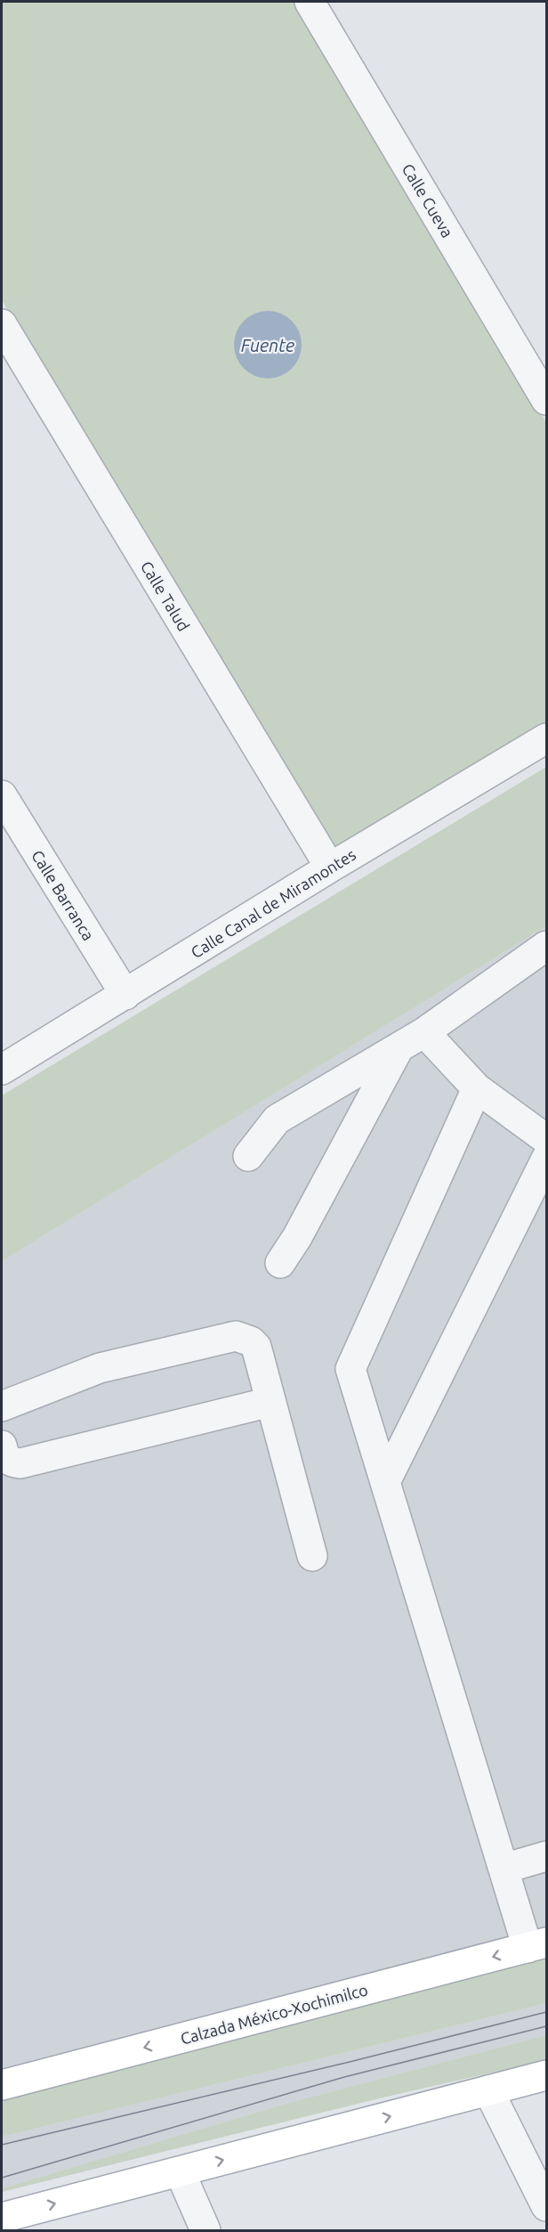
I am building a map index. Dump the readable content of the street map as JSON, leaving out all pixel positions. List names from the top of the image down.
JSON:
{
  "streets": {
    "main road": ["Calzada México-Xochimilco"],
    "street": [
      "Calle Cueva",
      "Calle Talud",
      "Calle Barranca",
      "Calle Canal de Miramontes"
    ]
  },
  "crossings": [
    ["Calle Talud", "Calle Canal de Miramontes"],
    ["Calle Barranca", "Calle Canal de Miramontes"]
  ],
  "water": ["Fuente"]
}
